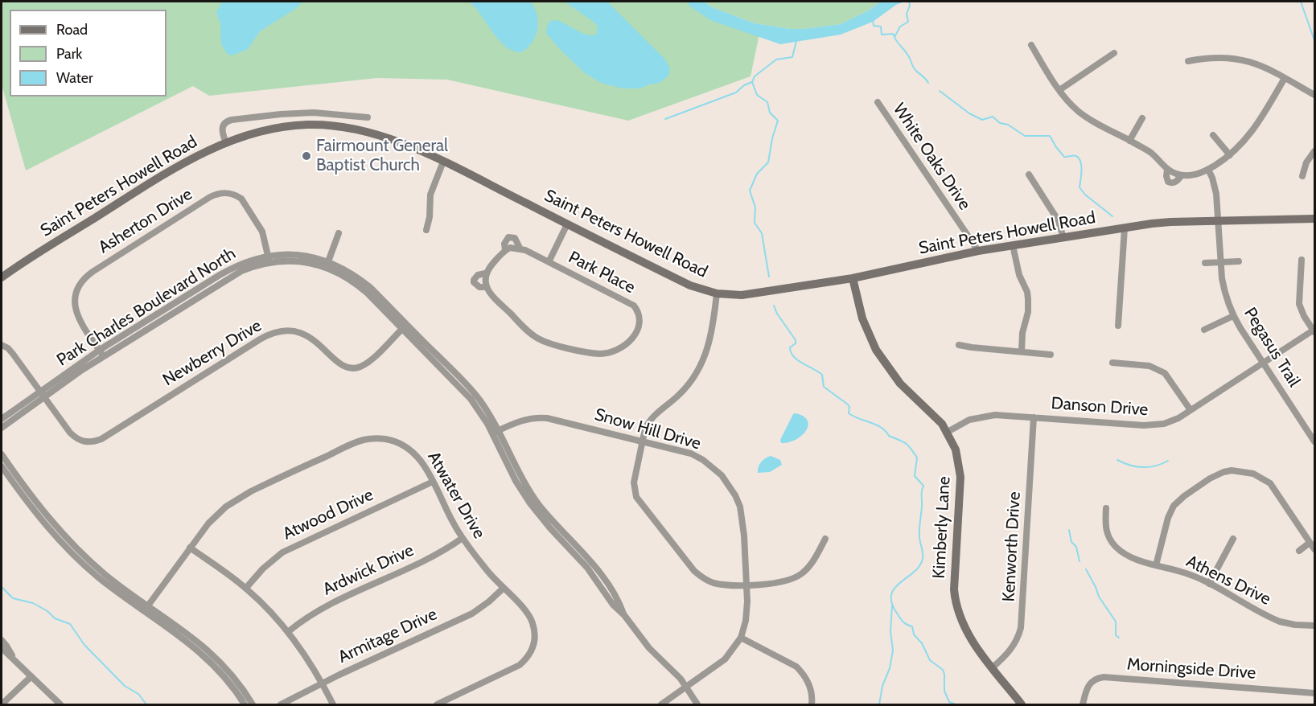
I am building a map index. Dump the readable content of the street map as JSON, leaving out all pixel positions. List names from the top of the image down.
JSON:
{
  "streets": {
    "main road": ["Saint Peters Howell Road", "Kimberly Lane"],
    "street": [
      "White Oaks Drive",
      "Asherton Drive",
      "Park Place",
      "Park Charles Boulevard North",
      "Pegasus Trail",
      "Newberry Drive",
      "Danson Drive",
      "Snow Hill Drive",
      "Atwater Drive",
      "Atwood Drive",
      "Kenworth Drive",
      "Ardwick Drive",
      "Athens Drive",
      "Armitage Drive",
      "Morningside Drive"
    ]
  },
  "crossings": [
    ["White Oaks Drive", "Saint Peters Howell Road"],
    ["Saint Peters Howell Road", "Park Place"],
    ["Saint Peters Howell Road", "Pegasus Trail"],
    ["Saint Peters Howell Road", "Kimberly Lane"],
    ["Asherton Drive", "Park Charles Boulevard North"],
    ["Park Charles Boulevard North", "Newberry Drive"],
    ["Park Charles Boulevard North", "Snow Hill Drive"],
    ["Pegasus Trail", "Danson Drive"],
    ["Danson Drive", "Kimberly Lane"],
    ["Danson Drive", "Kenworth Drive"],
    ["Atwater Drive", "Atwood Drive"],
    ["Atwater Drive", "Ardwick Drive"],
    ["Atwater Drive", "Armitage Drive"],
    ["Kimberly Lane", "Kenworth Drive"]
  ],
  "places": ["Fairmount General Baptist Church"],
  "legend": ["Road", "Park", "Water"]
}
